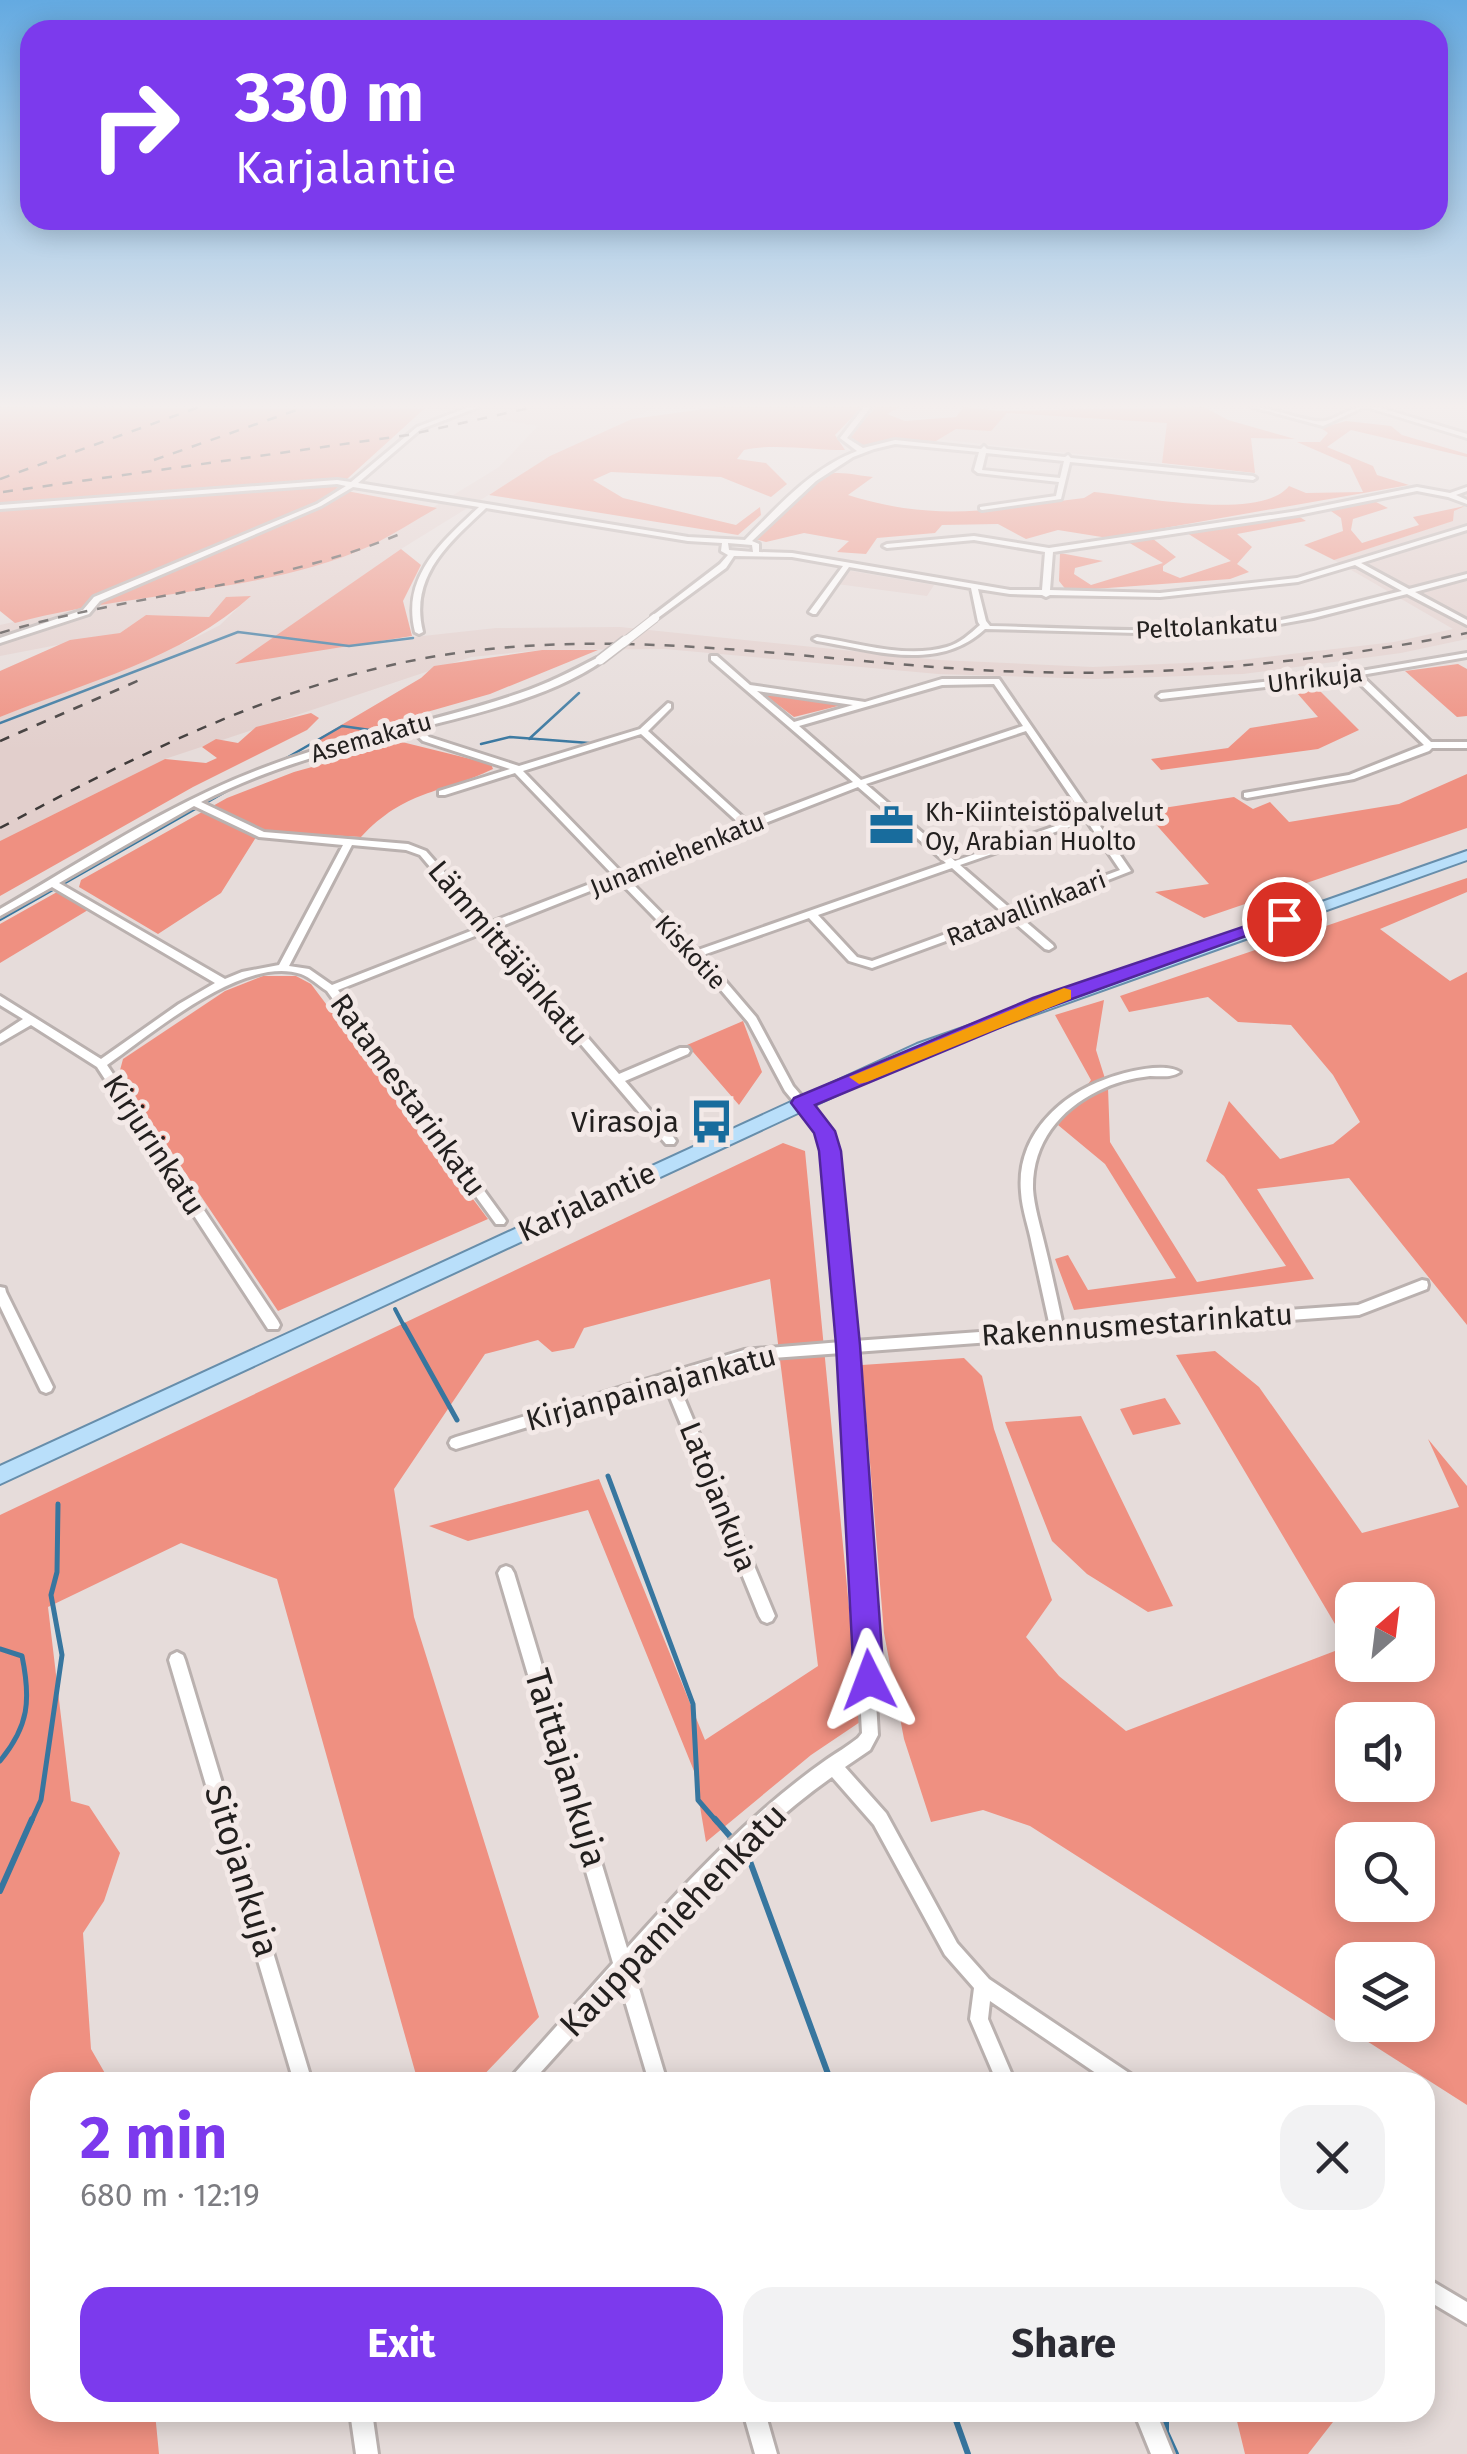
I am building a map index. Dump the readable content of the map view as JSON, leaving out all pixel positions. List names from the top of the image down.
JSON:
{
  "streets": {
    "main road": ["Karjalantie"],
    "street": [
      "Peltolankatu",
      "Uhrikuja",
      "Asemakatu",
      "Junamiehenkatu",
      "Ratavallinkaari",
      "Kiskotie",
      "Lämmittäjänkatu",
      "Ratamestarinkatu",
      "Kirjurinkatu",
      "Rakennusmestarinkatu",
      "Kirjanpainajankatu",
      "Latojankuja",
      "Taittajankuja",
      "Sitojankuja",
      "Kauppamiehenkatu"
    ]
  },
  "crossings": [
    ["Asemakatu", "Kiskotie"],
    ["Asemakatu", "Lämmittäjänkatu"],
    ["Junamiehenkatu", "Ratavallinkaari"],
    ["Junamiehenkatu", "Kiskotie"],
    ["Junamiehenkatu", "Lämmittäjänkatu"],
    ["Junamiehenkatu", "Ratamestarinkatu"],
    ["Kiskotie", "Karjalantie"],
    ["Kiskotie", "Rakennusmestarinkatu"],
    ["Kiskotie", "Kirjanpainajankatu"],
    ["Kiskotie", "Kauppamiehenkatu"],
    ["Rakennusmestarinkatu", "Kirjanpainajankatu"],
    ["Rakennusmestarinkatu", "Kauppamiehenkatu"],
    ["Kirjanpainajankatu", "Latojankuja"],
    ["Kirjanpainajankatu", "Kauppamiehenkatu"],
    ["Taittajankuja", "Kauppamiehenkatu"]
  ],
  "places": {
    "office": ["Kh-Kiinteistöpalvelut Oy, Arabian Huolto"],
    "bus stop": ["Virasoja"]
  },
  "north": "top right",
  "page": {
    "turn": ["330 m", "Karjalantie"],
    "heading": ["2 min", "680 m · 12:19"],
    "buttons": ["Exit", "Share"]
  }
}
